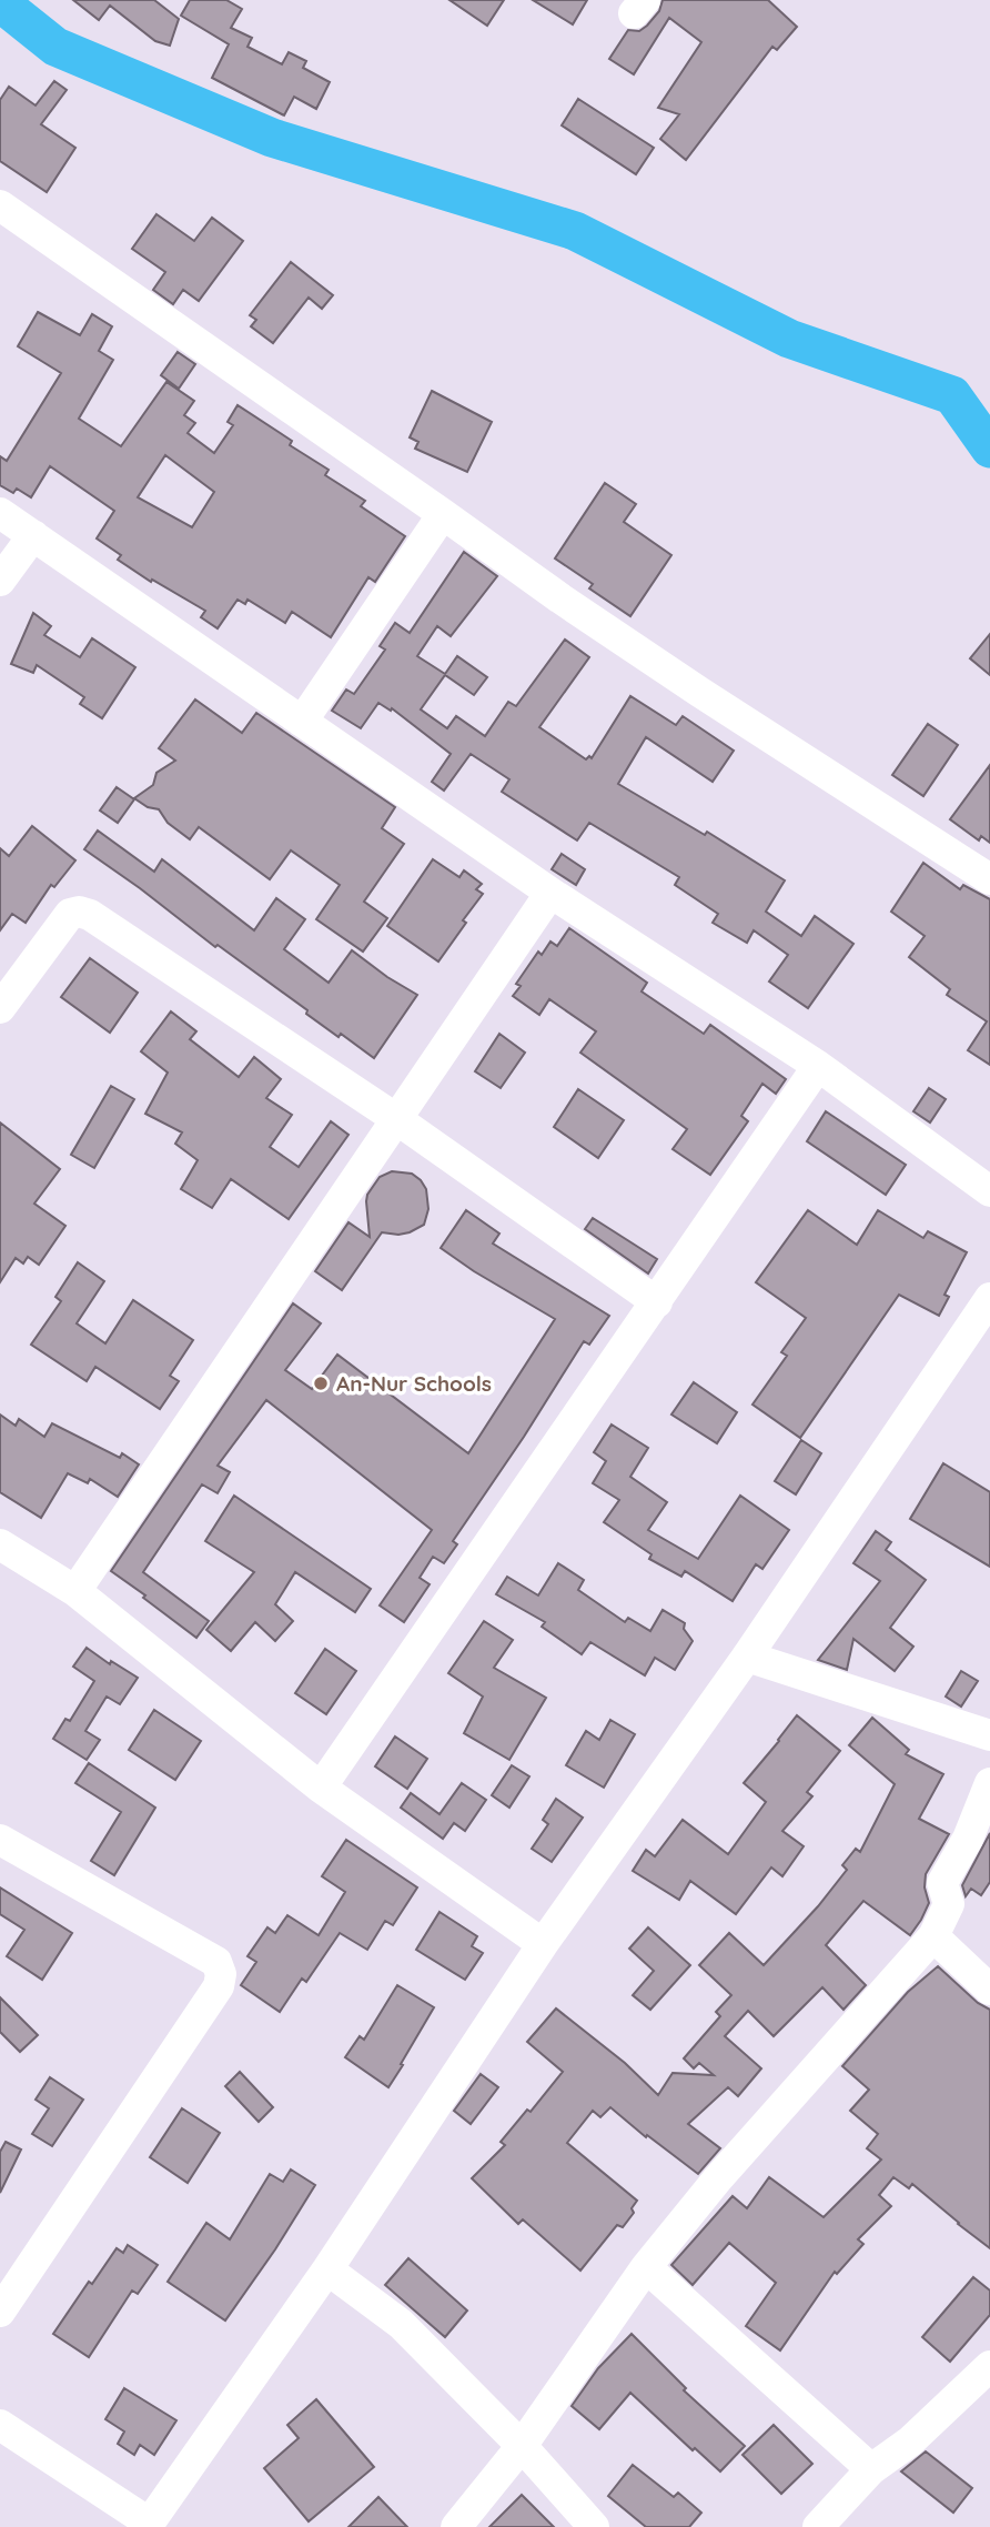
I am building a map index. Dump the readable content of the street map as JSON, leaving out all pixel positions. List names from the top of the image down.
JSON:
{
  "places": ["An-Nur Schools"]
}
